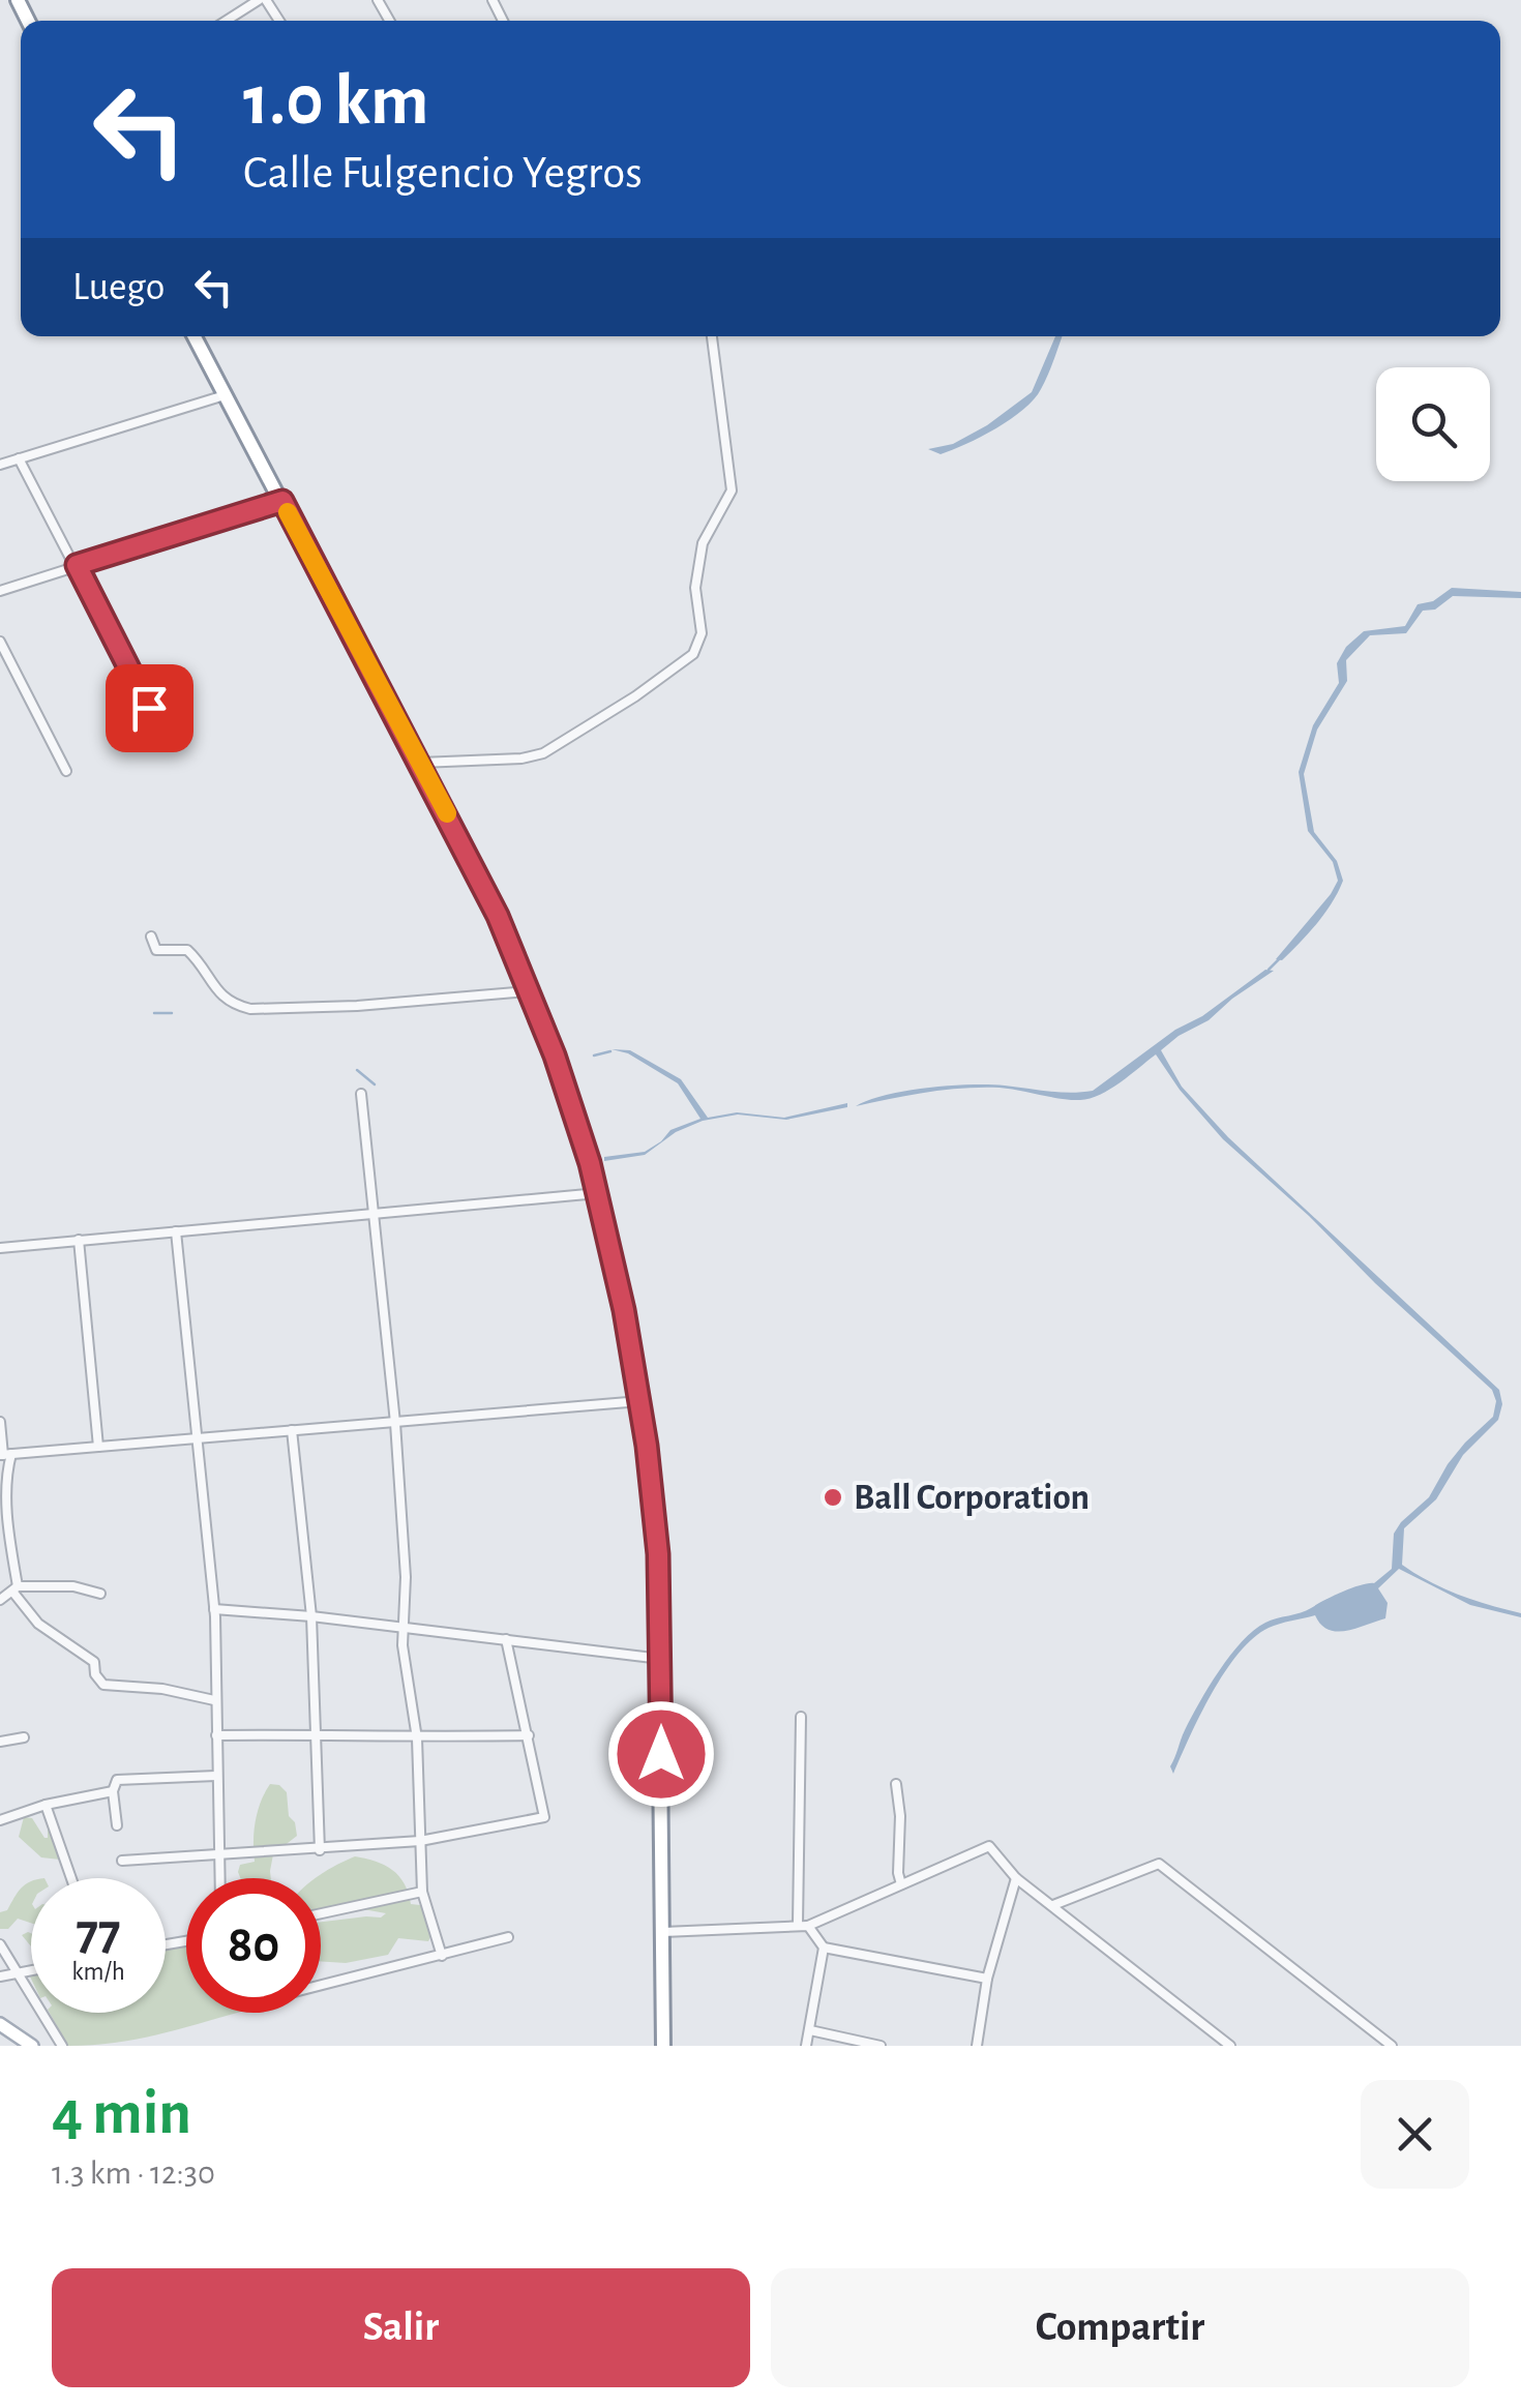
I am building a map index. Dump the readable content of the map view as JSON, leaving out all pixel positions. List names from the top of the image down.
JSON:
{
  "places": ["Ball Corporation"],
  "page": {
    "turn": ["1.0 km", "Calle Fulgencio Yegros"],
    "then": "Luego",
    "speed": "77 km/h",
    "limit": "80",
    "heading": ["4 min", "1.3 km · 12:30"],
    "buttons": ["Salir", "Compartir"]
  }
}
